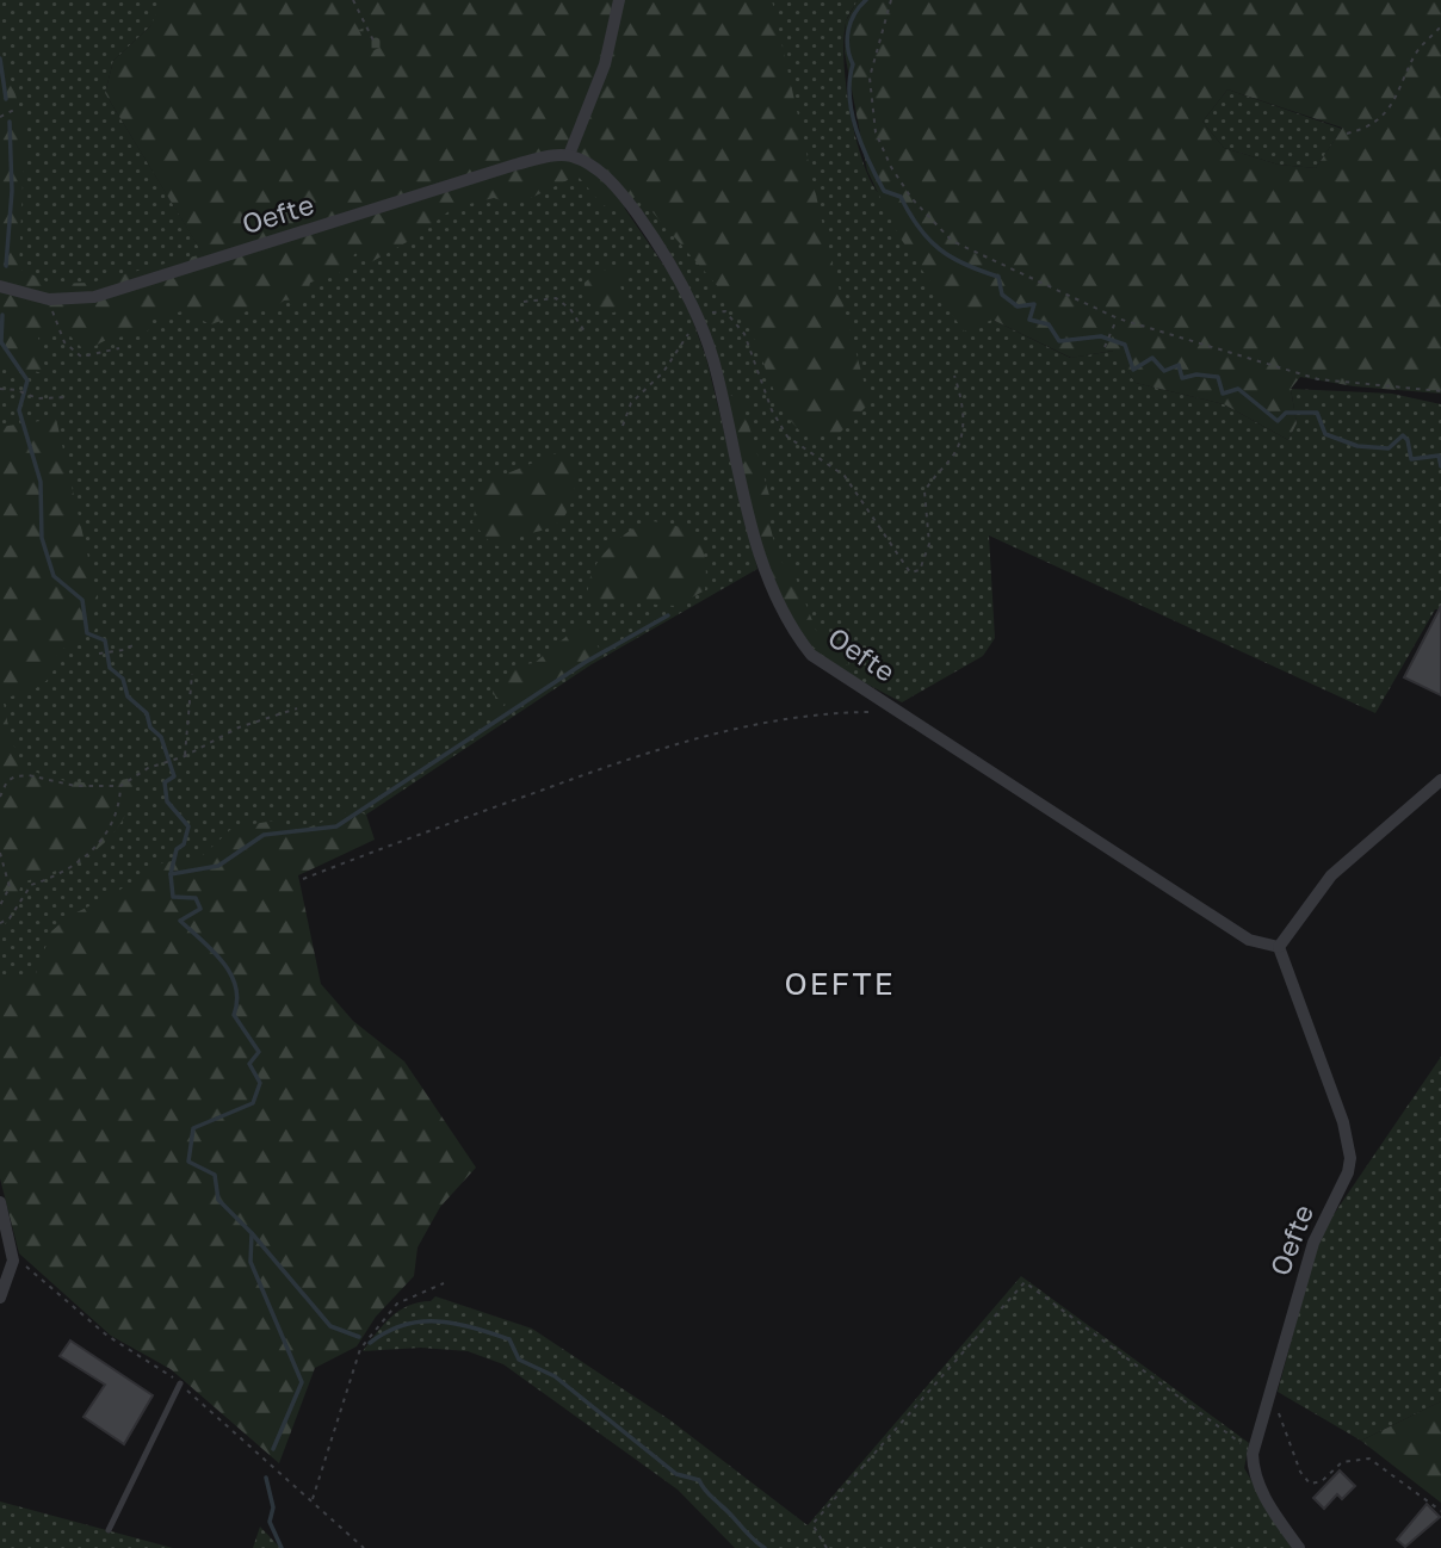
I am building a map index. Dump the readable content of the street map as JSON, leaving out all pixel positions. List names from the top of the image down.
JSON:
{
  "streets": {
    "street": ["Oefte"]
  },
  "districts": ["OEFTE"]
}
